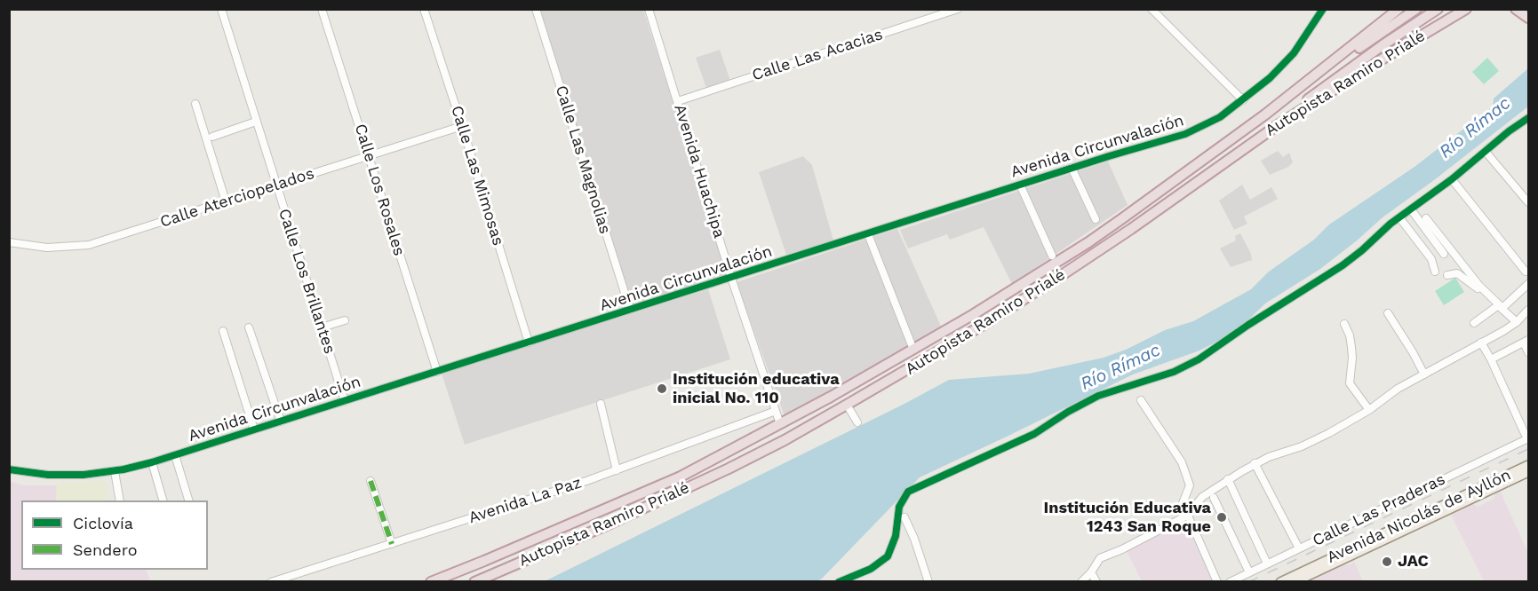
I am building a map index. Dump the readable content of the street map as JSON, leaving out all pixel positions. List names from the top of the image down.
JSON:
{
  "streets": {
    "highway": ["Autopista Ramiro Prialé"],
    "main road": ["Avenida Nicolás de Ayllón"],
    "street": [
      "Calle Las Acacias",
      "Avenida Circunvalación",
      "Calle Las Magnolias",
      "Avenida Huachipa",
      "Calle Las Mimosas",
      "Calle Los Rosales",
      "Calle Aterciopelados",
      "Calle Los Brillantes",
      "Avenida La Paz",
      "Calle Las Praderas"
    ]
  },
  "crossings": [
    ["Calle Las Acacias", "Avenida Huachipa"],
    ["Autopista Ramiro Prialé", "Avenida Huachipa"],
    ["Avenida Circunvalación", "Calle Las Magnolias"],
    ["Avenida Circunvalación", "Avenida Huachipa"],
    ["Avenida Circunvalación", "Calle Las Mimosas"],
    ["Avenida Circunvalación", "Calle Los Rosales"],
    ["Avenida Circunvalación", "Calle Los Brillantes"],
    ["Avenida Huachipa", "Avenida La Paz"],
    ["Calle Las Mimosas", "Calle Aterciopelados"],
    ["Calle Los Rosales", "Calle Aterciopelados"],
    ["Calle Aterciopelados", "Calle Los Brillantes"]
  ],
  "water": ["Río Rímac"],
  "places": ["Institución educativa inicial No. 110", "Institución Educativa 1243 San Roque", "JAC"],
  "legend": ["Ciclovía", "Sendero"]
}
